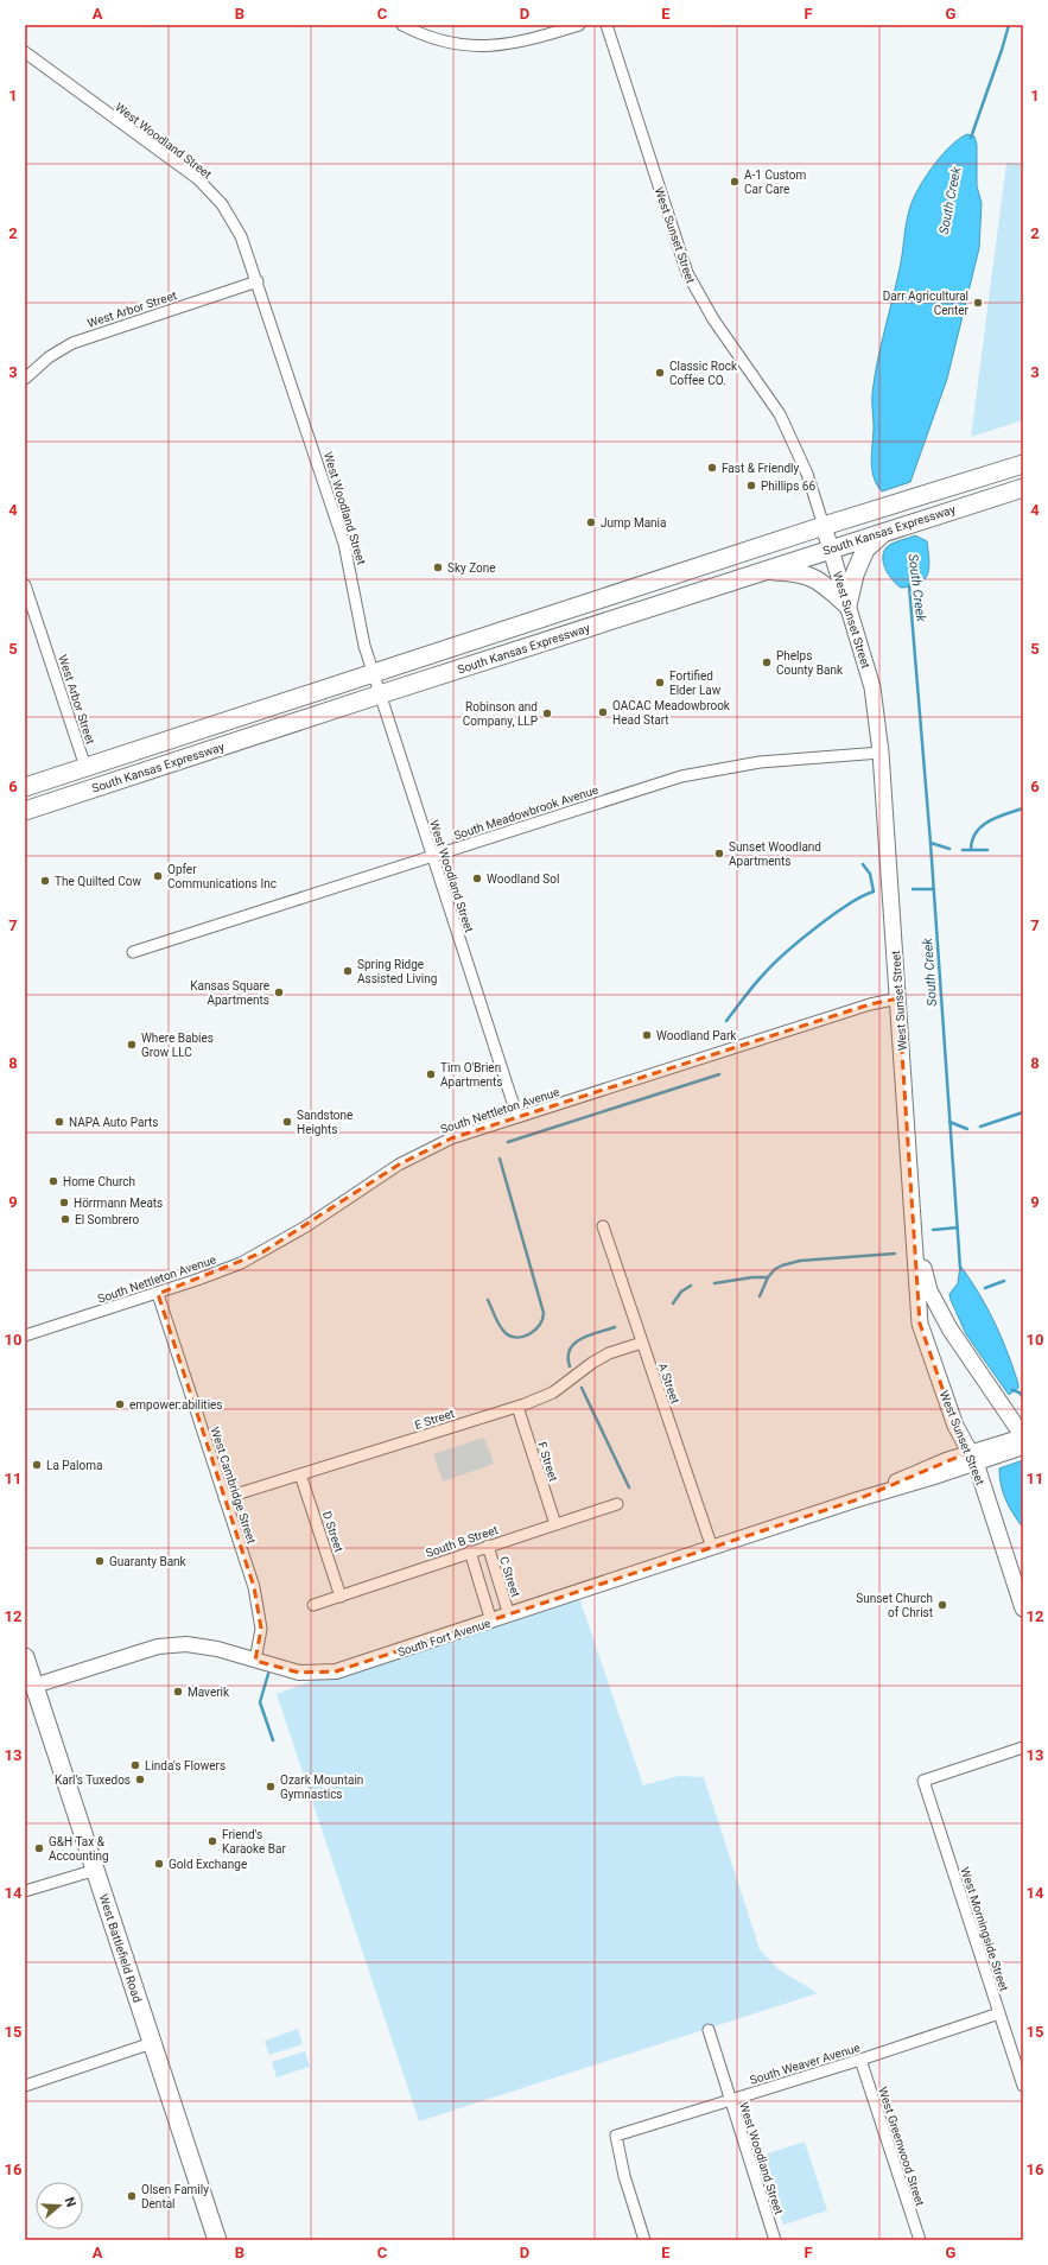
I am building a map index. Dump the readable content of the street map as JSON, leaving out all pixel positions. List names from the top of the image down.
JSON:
{
  "streets": {
    "main road": ["West Sunset Street", "South Kansas Expressway", "West Battlefield Road"],
    "street": [
      "West Woodland Street",
      "West Arbor Street",
      "South Meadowbrook Avenue",
      "South Nettleton Avenue",
      "A Street",
      "E Street",
      "F Street",
      "West Cambridge Street",
      "D Street",
      "South B Street",
      "C Street",
      "South Fort Avenue",
      "West Morningside Street",
      "South Weaver Avenue",
      "West Greenwood Street"
    ]
  },
  "crossings": [
    ["West Woodland Street", "West Arbor Street"],
    ["West Woodland Street", "South Kansas Expressway"],
    ["West Woodland Street", "South Meadowbrook Avenue"],
    ["West Woodland Street", "South Nettleton Avenue"],
    ["West Woodland Street", "South Weaver Avenue"],
    ["West Sunset Street", "South Kansas Expressway"],
    ["West Sunset Street", "South Meadowbrook Avenue"],
    ["West Sunset Street", "South Nettleton Avenue"],
    ["West Sunset Street", "South Fort Avenue"],
    ["West Arbor Street", "South Kansas Expressway"],
    ["South Nettleton Avenue", "West Cambridge Street"],
    ["A Street", "E Street"],
    ["A Street", "South Fort Avenue"],
    ["E Street", "F Street"],
    ["E Street", "West Cambridge Street"],
    ["E Street", "D Street"],
    ["F Street", "South B Street"],
    ["West Cambridge Street", "South Fort Avenue"],
    ["D Street", "South B Street"],
    ["South B Street", "C Street"],
    ["C Street", "South Fort Avenue"],
    ["South Fort Avenue", "West Battlefield Road"],
    ["West Morningside Street", "South Weaver Avenue"],
    ["South Weaver Avenue", "West Greenwood Street"]
  ],
  "water": ["South Creek"],
  "places": [
    "A-1 Custom Car Care",
    "Darr Agricultural Center",
    "Classic Rock Coffee CO.",
    "Fast & Friendly",
    "Phillips 66",
    "Jump Mania",
    "Sky Zone",
    "Phelps County Bank",
    "Fortified Elder Law",
    "OACAC Meadowbrook Head Start",
    "Robinson and Company, LLP",
    "Sunset Woodland Apartments",
    "Opfer Communications Inc",
    "Woodland Sol",
    "The Quilted Cow",
    "Spring Ridge Assisted Living",
    "Kansas Square Apartments",
    "Woodland Park",
    "Where Babies Grow LLC",
    "Tim O'Brien Apartments",
    "NAPA Auto Parts",
    "Sandstone Heights",
    "Home Church",
    "Hörrmann Meats",
    "El Sombrero",
    "empower:abilities",
    "La Paloma",
    "Guaranty Bank",
    "Sunset Church of Christ",
    "Maverik",
    "Linda's Flowers",
    "Karl's Tuxedos",
    "Ozark Mountain Gymnastics",
    "Friend's Karaoke Bar",
    "G&H Tax & Accounting",
    "Gold Exchange",
    "Olsen Family Dental"
  ],
  "north": "right",
  "grid": {
    "columns": [
      "A",
      "B",
      "C",
      "D",
      "E",
      "F",
      "G"
    ],
    "rows": [
      "1",
      "2",
      "3",
      "4",
      "5",
      "6",
      "7",
      "8",
      "9",
      "10",
      "11",
      "12",
      "13",
      "14",
      "15",
      "16"
    ]
  }
}
